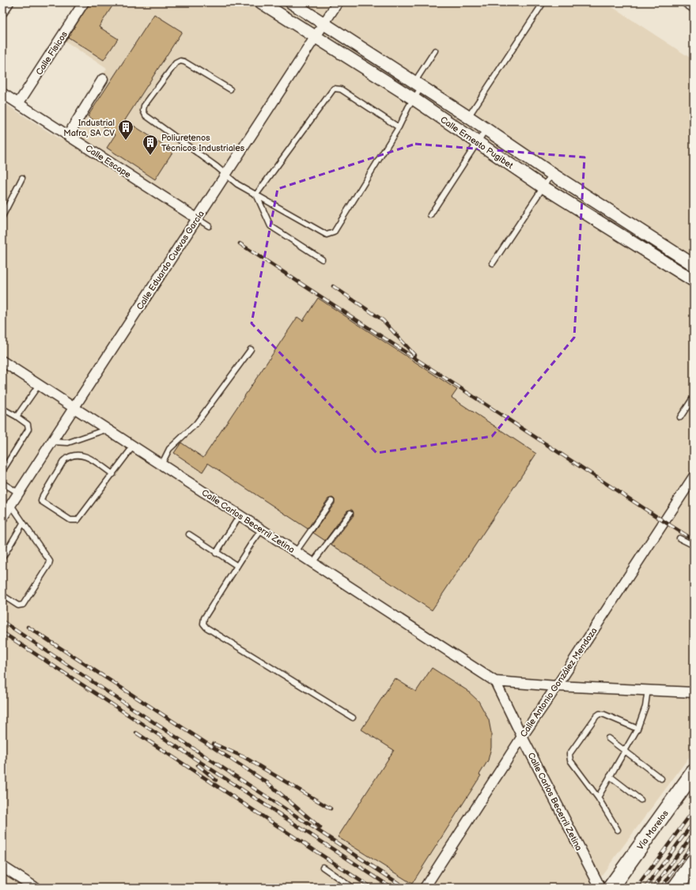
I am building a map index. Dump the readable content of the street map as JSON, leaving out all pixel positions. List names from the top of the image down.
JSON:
{
  "streets": {
    "main road": ["Vía Morelos"],
    "street": [
      "Calle Físicos",
      "Calle Ernesto Pugibet",
      "Calle Escape",
      "Calle Eduardo Cuevas García",
      "Calle Carlos Becerril Zetina",
      "Calle Antonio González Mendoza"
    ]
  },
  "crossings": [
    ["Calle Físicos", "Calle Escape"],
    ["Calle Ernesto Pugibet", "Calle Eduardo Cuevas García"],
    ["Calle Escape", "Calle Eduardo Cuevas García"],
    ["Calle Eduardo Cuevas García", "Calle Carlos Becerril Zetina"],
    ["Calle Carlos Becerril Zetina", "Calle Antonio González Mendoza"]
  ],
  "places": {
    "building": ["Industrial Mafra, SA CV", "Poliuretenos Técnicos Industriales"]
  }
}
